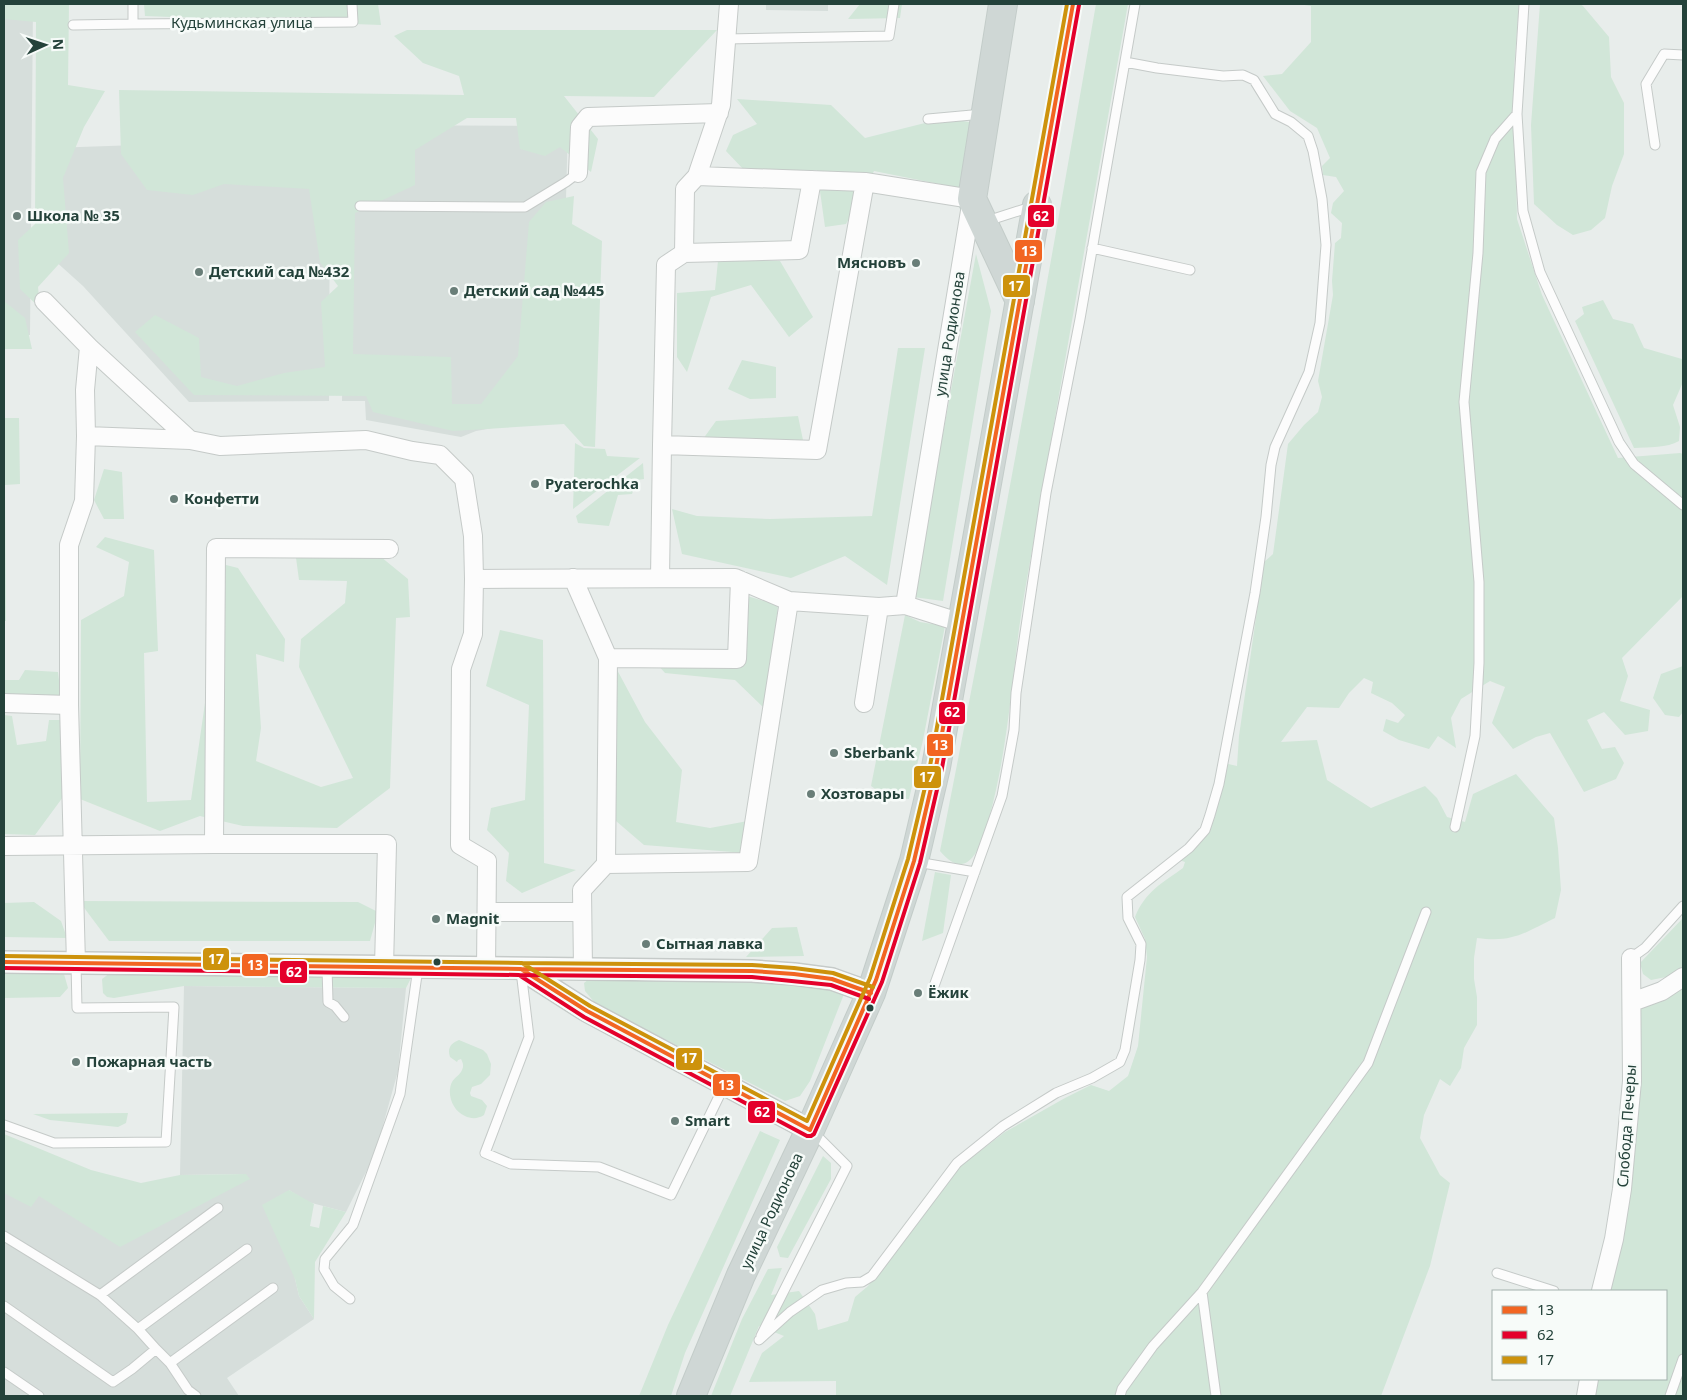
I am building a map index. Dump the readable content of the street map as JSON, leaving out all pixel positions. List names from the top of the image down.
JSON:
{
  "streets": {
    "main road": ["улица Родионова"],
    "street": ["Слобода Печеры"],
    "lane": ["Кудьминская улица"]
  },
  "places": [
    "Школа № 35",
    "Мясновъ",
    "Детский сад №432",
    "Детский сад №445",
    "Pyaterochka",
    "Конфетти",
    "Sberbank",
    "Хозтовары",
    "Magnit",
    "Сытная лавка",
    "Ёжик",
    "Пожарная часть",
    "Smart"
  ],
  "lines": ["transit line 13", "transit line 17", "transit line 62"],
  "legend": ["13", "62", "17"],
  "north": "right"
}
